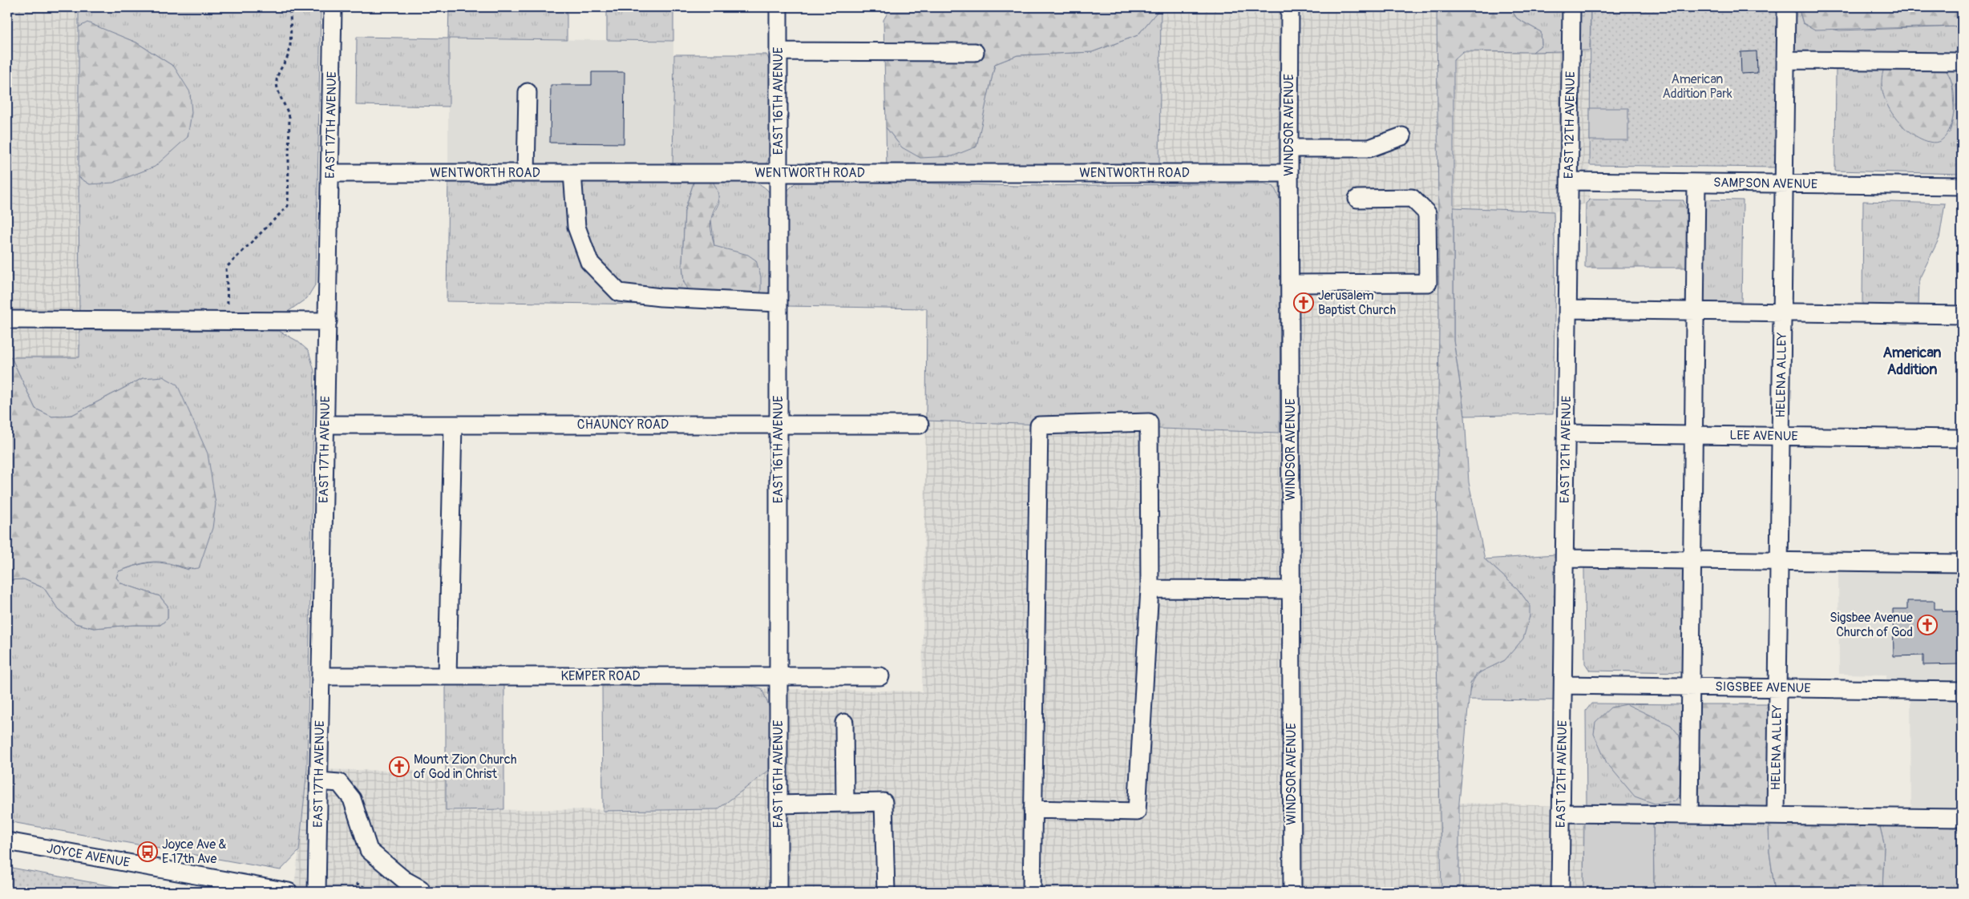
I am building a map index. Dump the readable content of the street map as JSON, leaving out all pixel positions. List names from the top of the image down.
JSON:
{
  "streets": {
    "street": [
      "EAST 16TH AVENUE",
      "EAST 17TH AVENUE",
      "WINDSOR AVENUE",
      "EAST 12TH AVENUE",
      "WENTWORTH ROAD",
      "SAMPSON AVENUE",
      "HELENA ALLEY",
      "CHAUNCY ROAD",
      "LEE AVENUE",
      "KEMPER ROAD",
      "SIGSBEE AVENUE",
      "JOYCE AVENUE"
    ]
  },
  "crossings": [
    ["EAST 16TH AVENUE", "WENTWORTH ROAD"],
    ["EAST 16TH AVENUE", "CHAUNCY ROAD"],
    ["EAST 16TH AVENUE", "KEMPER ROAD"],
    ["EAST 17TH AVENUE", "WENTWORTH ROAD"],
    ["EAST 17TH AVENUE", "CHAUNCY ROAD"],
    ["EAST 17TH AVENUE", "KEMPER ROAD"],
    ["WINDSOR AVENUE", "WENTWORTH ROAD"],
    ["EAST 12TH AVENUE", "SAMPSON AVENUE"],
    ["EAST 12TH AVENUE", "LEE AVENUE"],
    ["EAST 12TH AVENUE", "SIGSBEE AVENUE"],
    ["SAMPSON AVENUE", "HELENA ALLEY"],
    ["HELENA ALLEY", "LEE AVENUE"],
    ["HELENA ALLEY", "SIGSBEE AVENUE"]
  ],
  "districts": ["American Addition"],
  "parks": ["American Addition Park"],
  "places": {
    "church": ["Jerusalem Baptist Church", "Sigsbee Avenue Church of God", "Mount Zion Church of God in Christ"],
    "bus stop": ["Joyce Ave & E 17th Ave"]
  }
}
